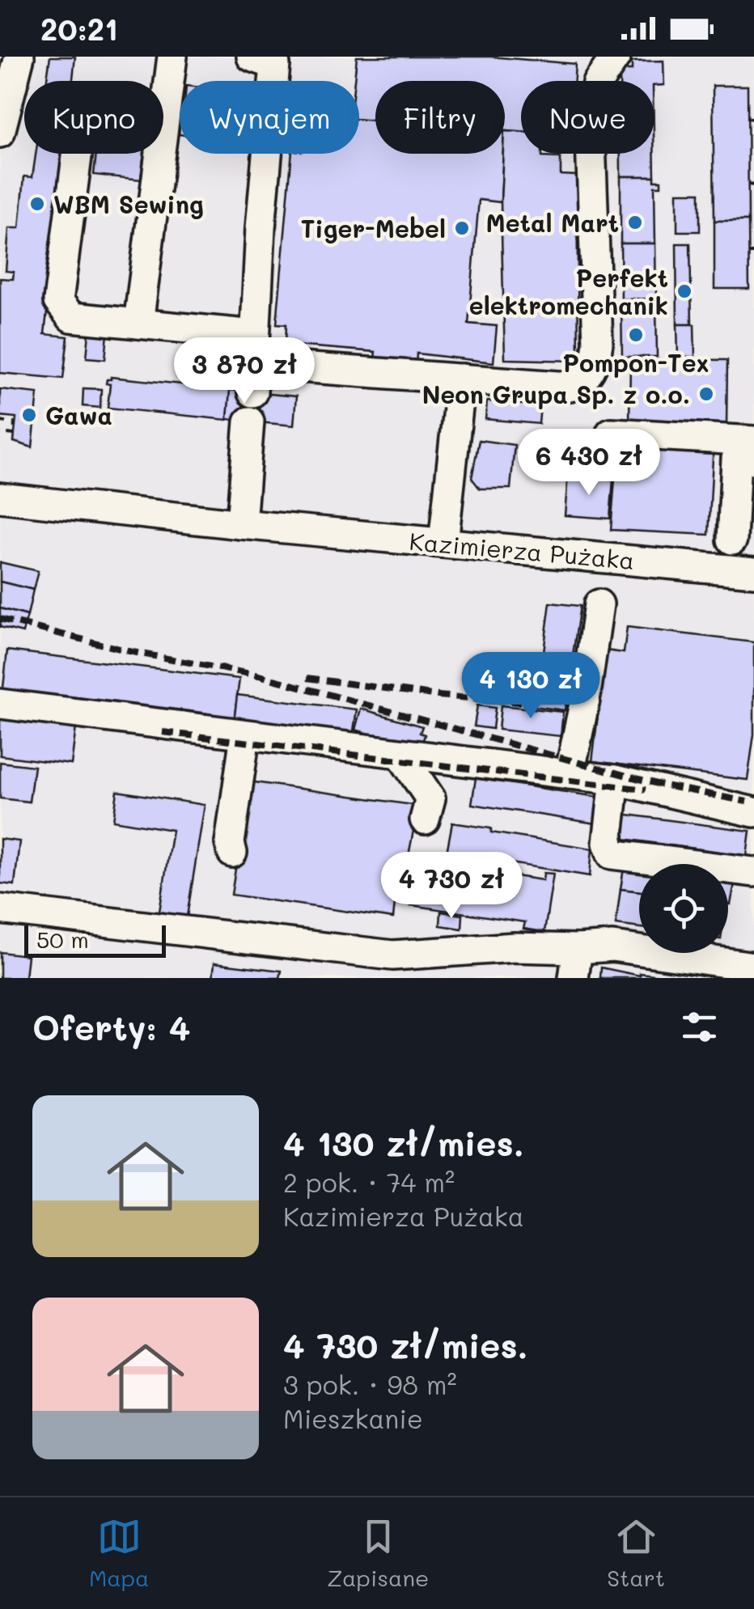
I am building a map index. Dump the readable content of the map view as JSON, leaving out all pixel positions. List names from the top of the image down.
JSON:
{
  "streets": {
    "street": ["Kazimierza Pużaka"]
  },
  "places": [
    "WBM Sewing",
    "Metal Mart",
    "Tiger-Mebel",
    "Perfekt elektromechanik",
    "Pompon-Tex",
    "Neon Grupa Sp. z o.o.",
    "Gawa"
  ],
  "scale_bar": "50 m",
  "page": {
    "status": "20:21",
    "chip": [
      "Kupno",
      "Wynajem",
      "Filtry",
      "Nowe"
    ],
    "price": [
      "3 870 zł",
      "6 430 zł",
      "4 130 zł",
      "4 730 zł"
    ],
    "scale": "50 m",
    "heading": "Oferty: 4",
    "list": [
      {
        "name": "4 130 zł/mies.",
        "note": "2 pok. · 74 m² · Kazimierza Pużaka"
      },
      {
        "name": "4 730 zł/mies.",
        "note": "3 pok. · 98 m² · Mieszkanie"
      }
    ],
    "tabs": ["Mapa", "Zapisane", "Start"]
  }
}
